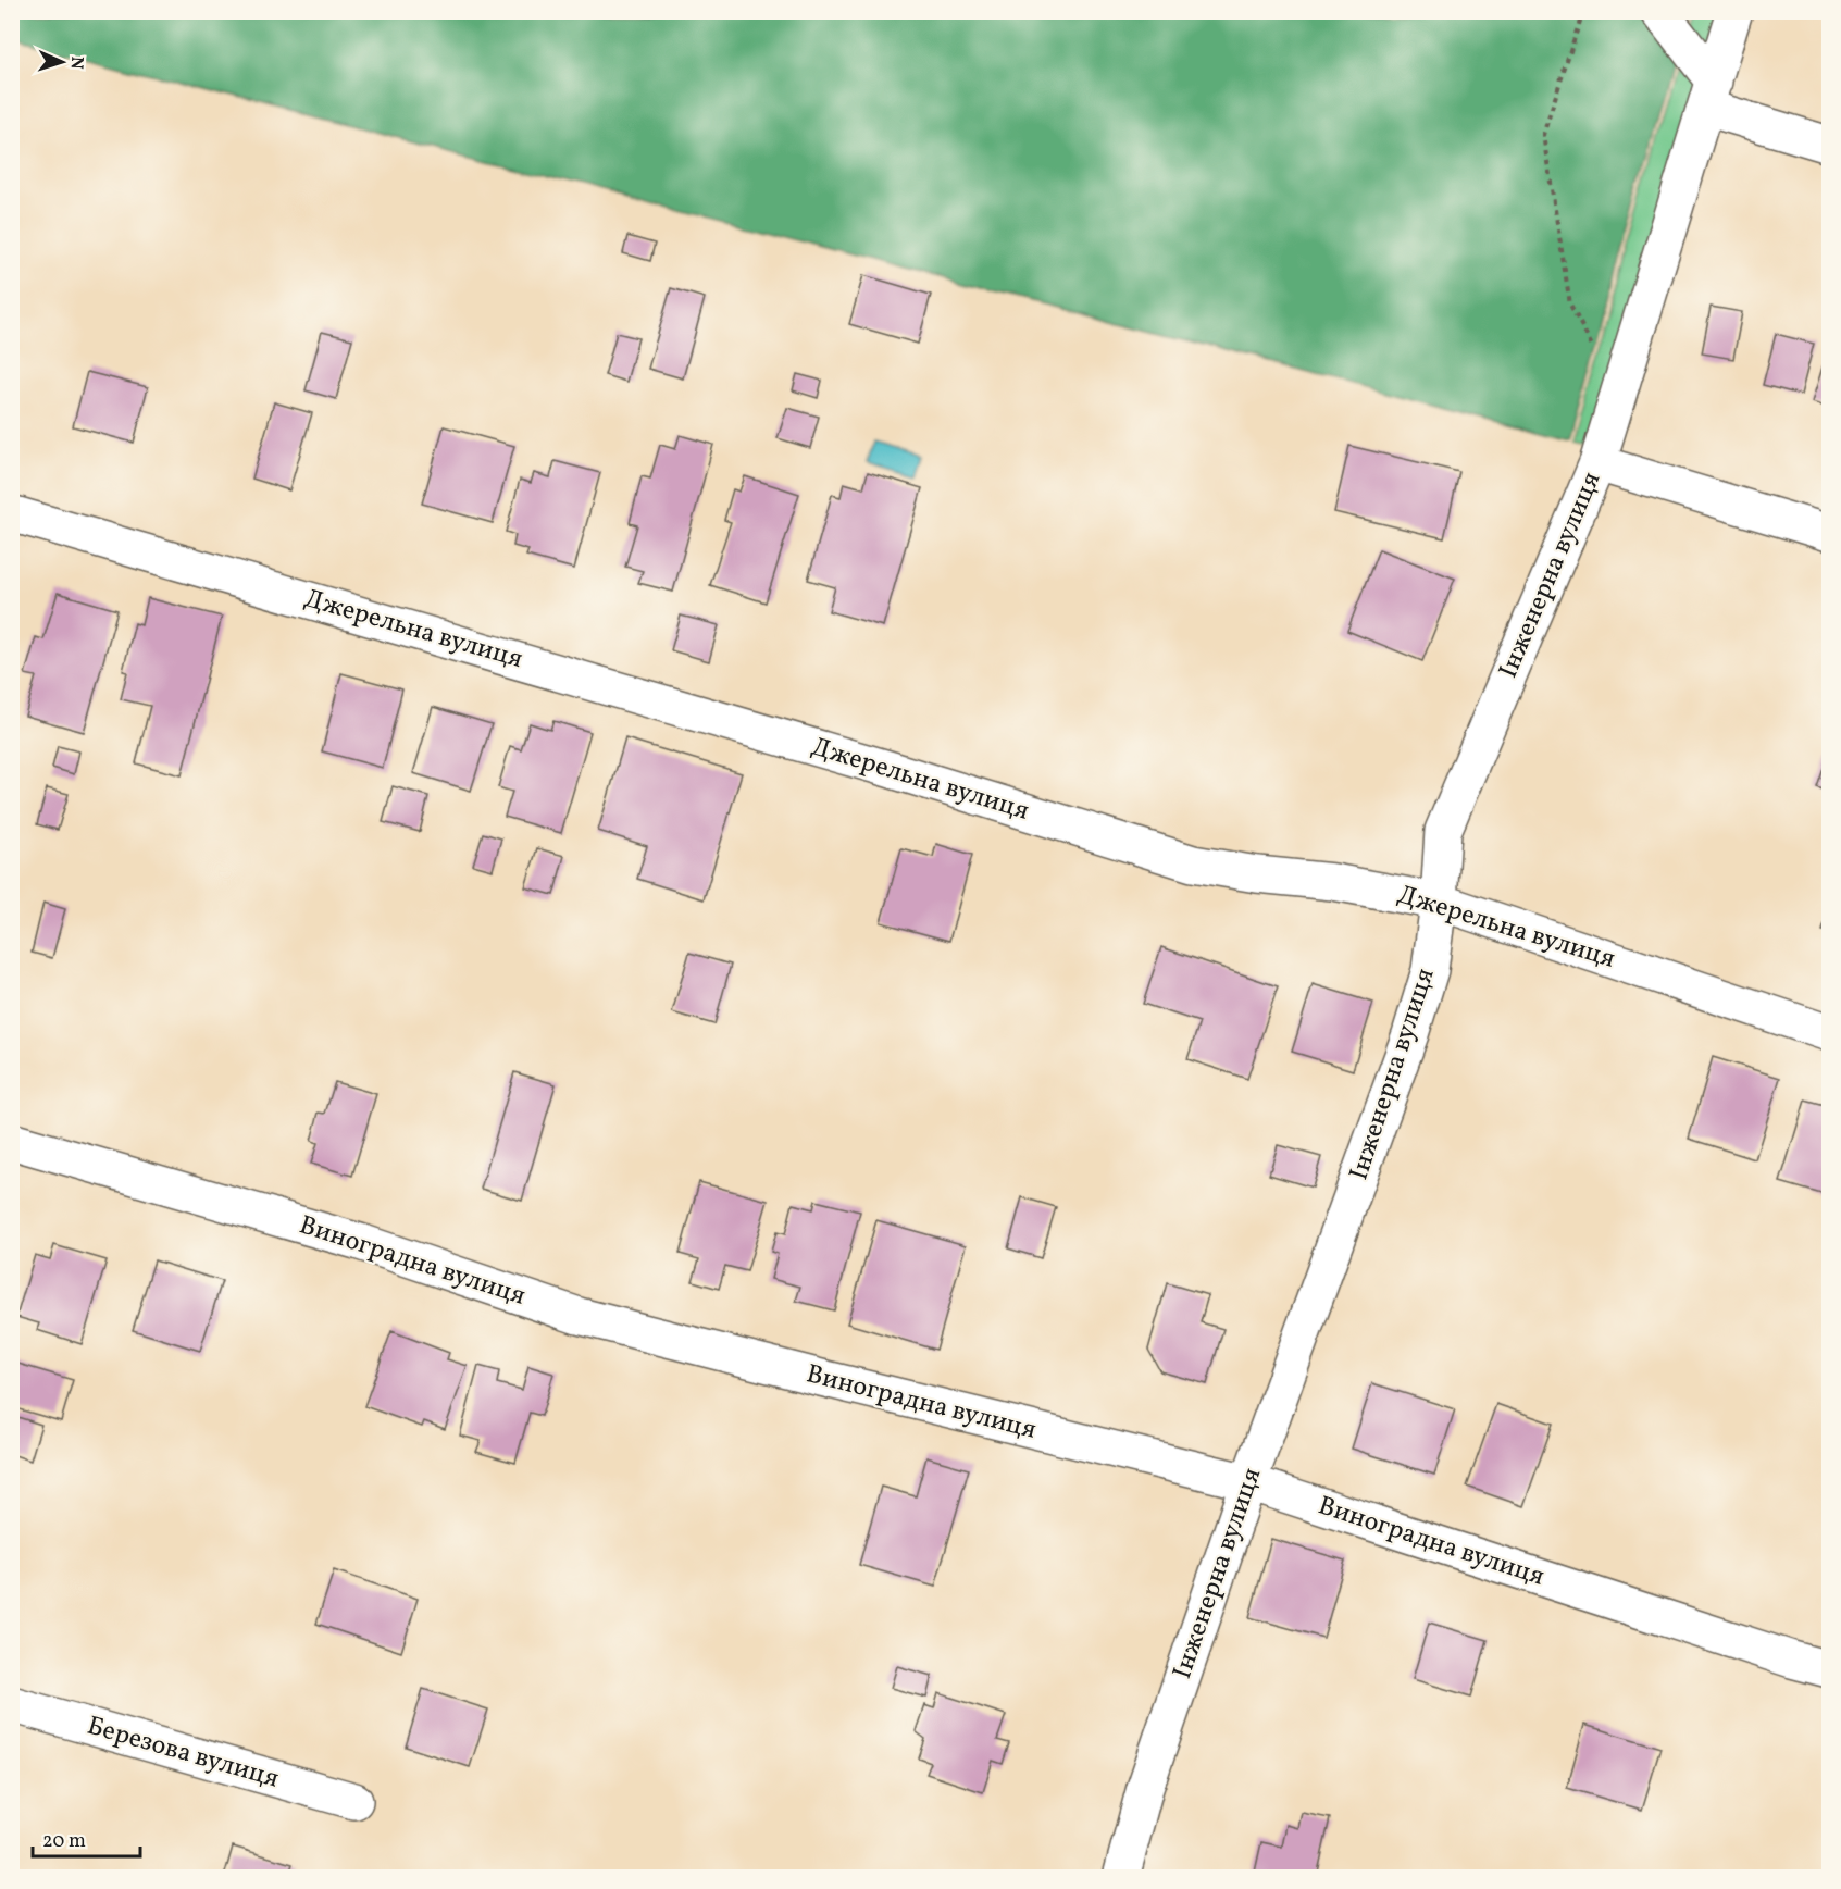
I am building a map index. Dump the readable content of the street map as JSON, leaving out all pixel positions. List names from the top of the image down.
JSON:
{
  "streets": {
    "street": [
      "Інженерна вулиця",
      "Джерельна вулиця",
      "Виноградна вулиця",
      "Березова вулиця"
    ]
  },
  "crossings": [
    ["Інженерна вулиця", "Джерельна вулиця"],
    ["Інженерна вулиця", "Виноградна вулиця"]
  ],
  "scale_bar": "20 m",
  "north": "right"
}
